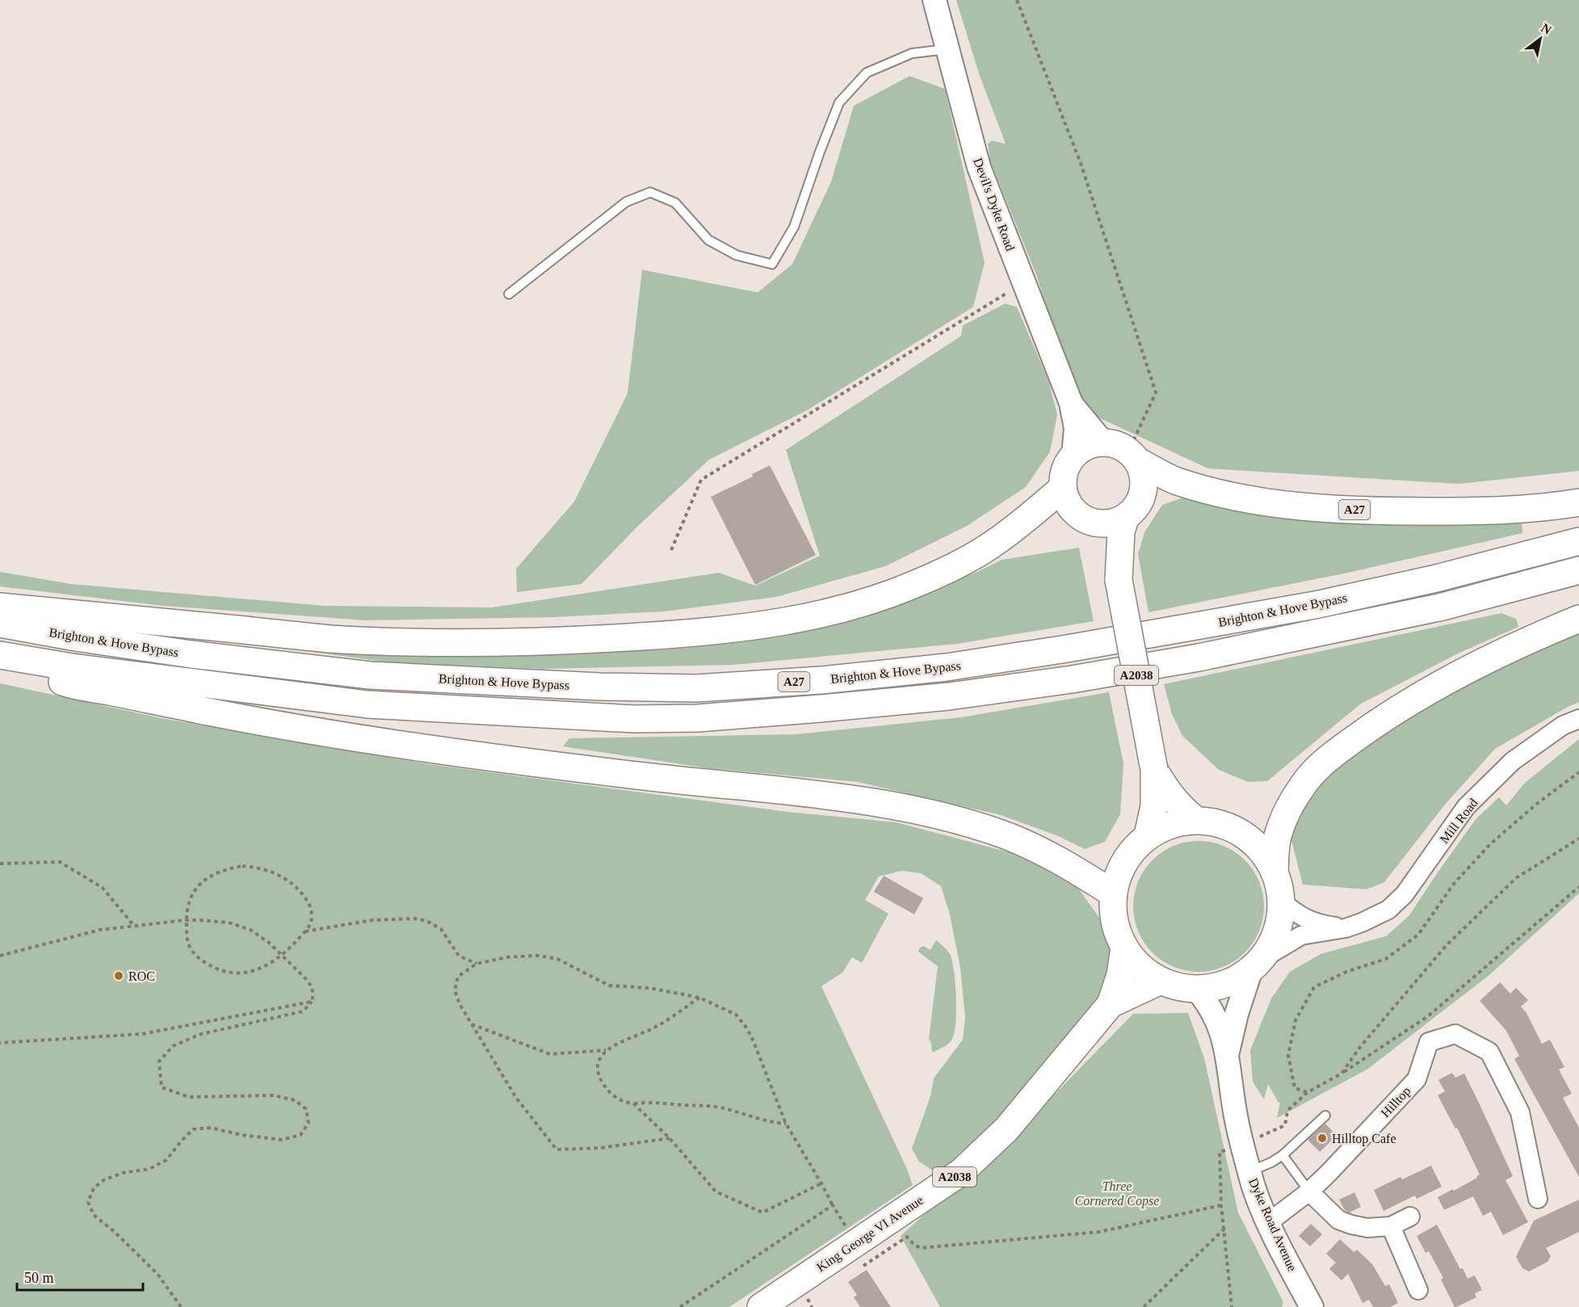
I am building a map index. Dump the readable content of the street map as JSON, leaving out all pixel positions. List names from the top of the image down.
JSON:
{
  "streets": {
    "main road": [
      "A27",
      "Brighton & Hove Bypass",
      "A2038",
      "King George VI Avenue"
    ],
    "street": [
      "Devil's Dyke Road",
      "Mill Road",
      "Hilltop",
      "Dyke Road Avenue"
    ]
  },
  "crossings": [
    ["Devil's Dyke Road", "A27"],
    ["Devil's Dyke Road", "A2038"],
    ["A27", "A2038"],
    ["A2038", "Mill Road"],
    ["A2038", "Dyke Road Avenue"],
    ["A2038", "King George VI Avenue"],
    ["Mill Road", "Dyke Road Avenue"],
    ["Mill Road", "King George VI Avenue"],
    ["Hilltop", "Dyke Road Avenue"],
    ["Dyke Road Avenue", "King George VI Avenue"]
  ],
  "parks": ["Three Cornered Copse"],
  "places": ["ROC", "Hilltop Cafe"],
  "scale_bar": "50 m",
  "north": "top right"
}
